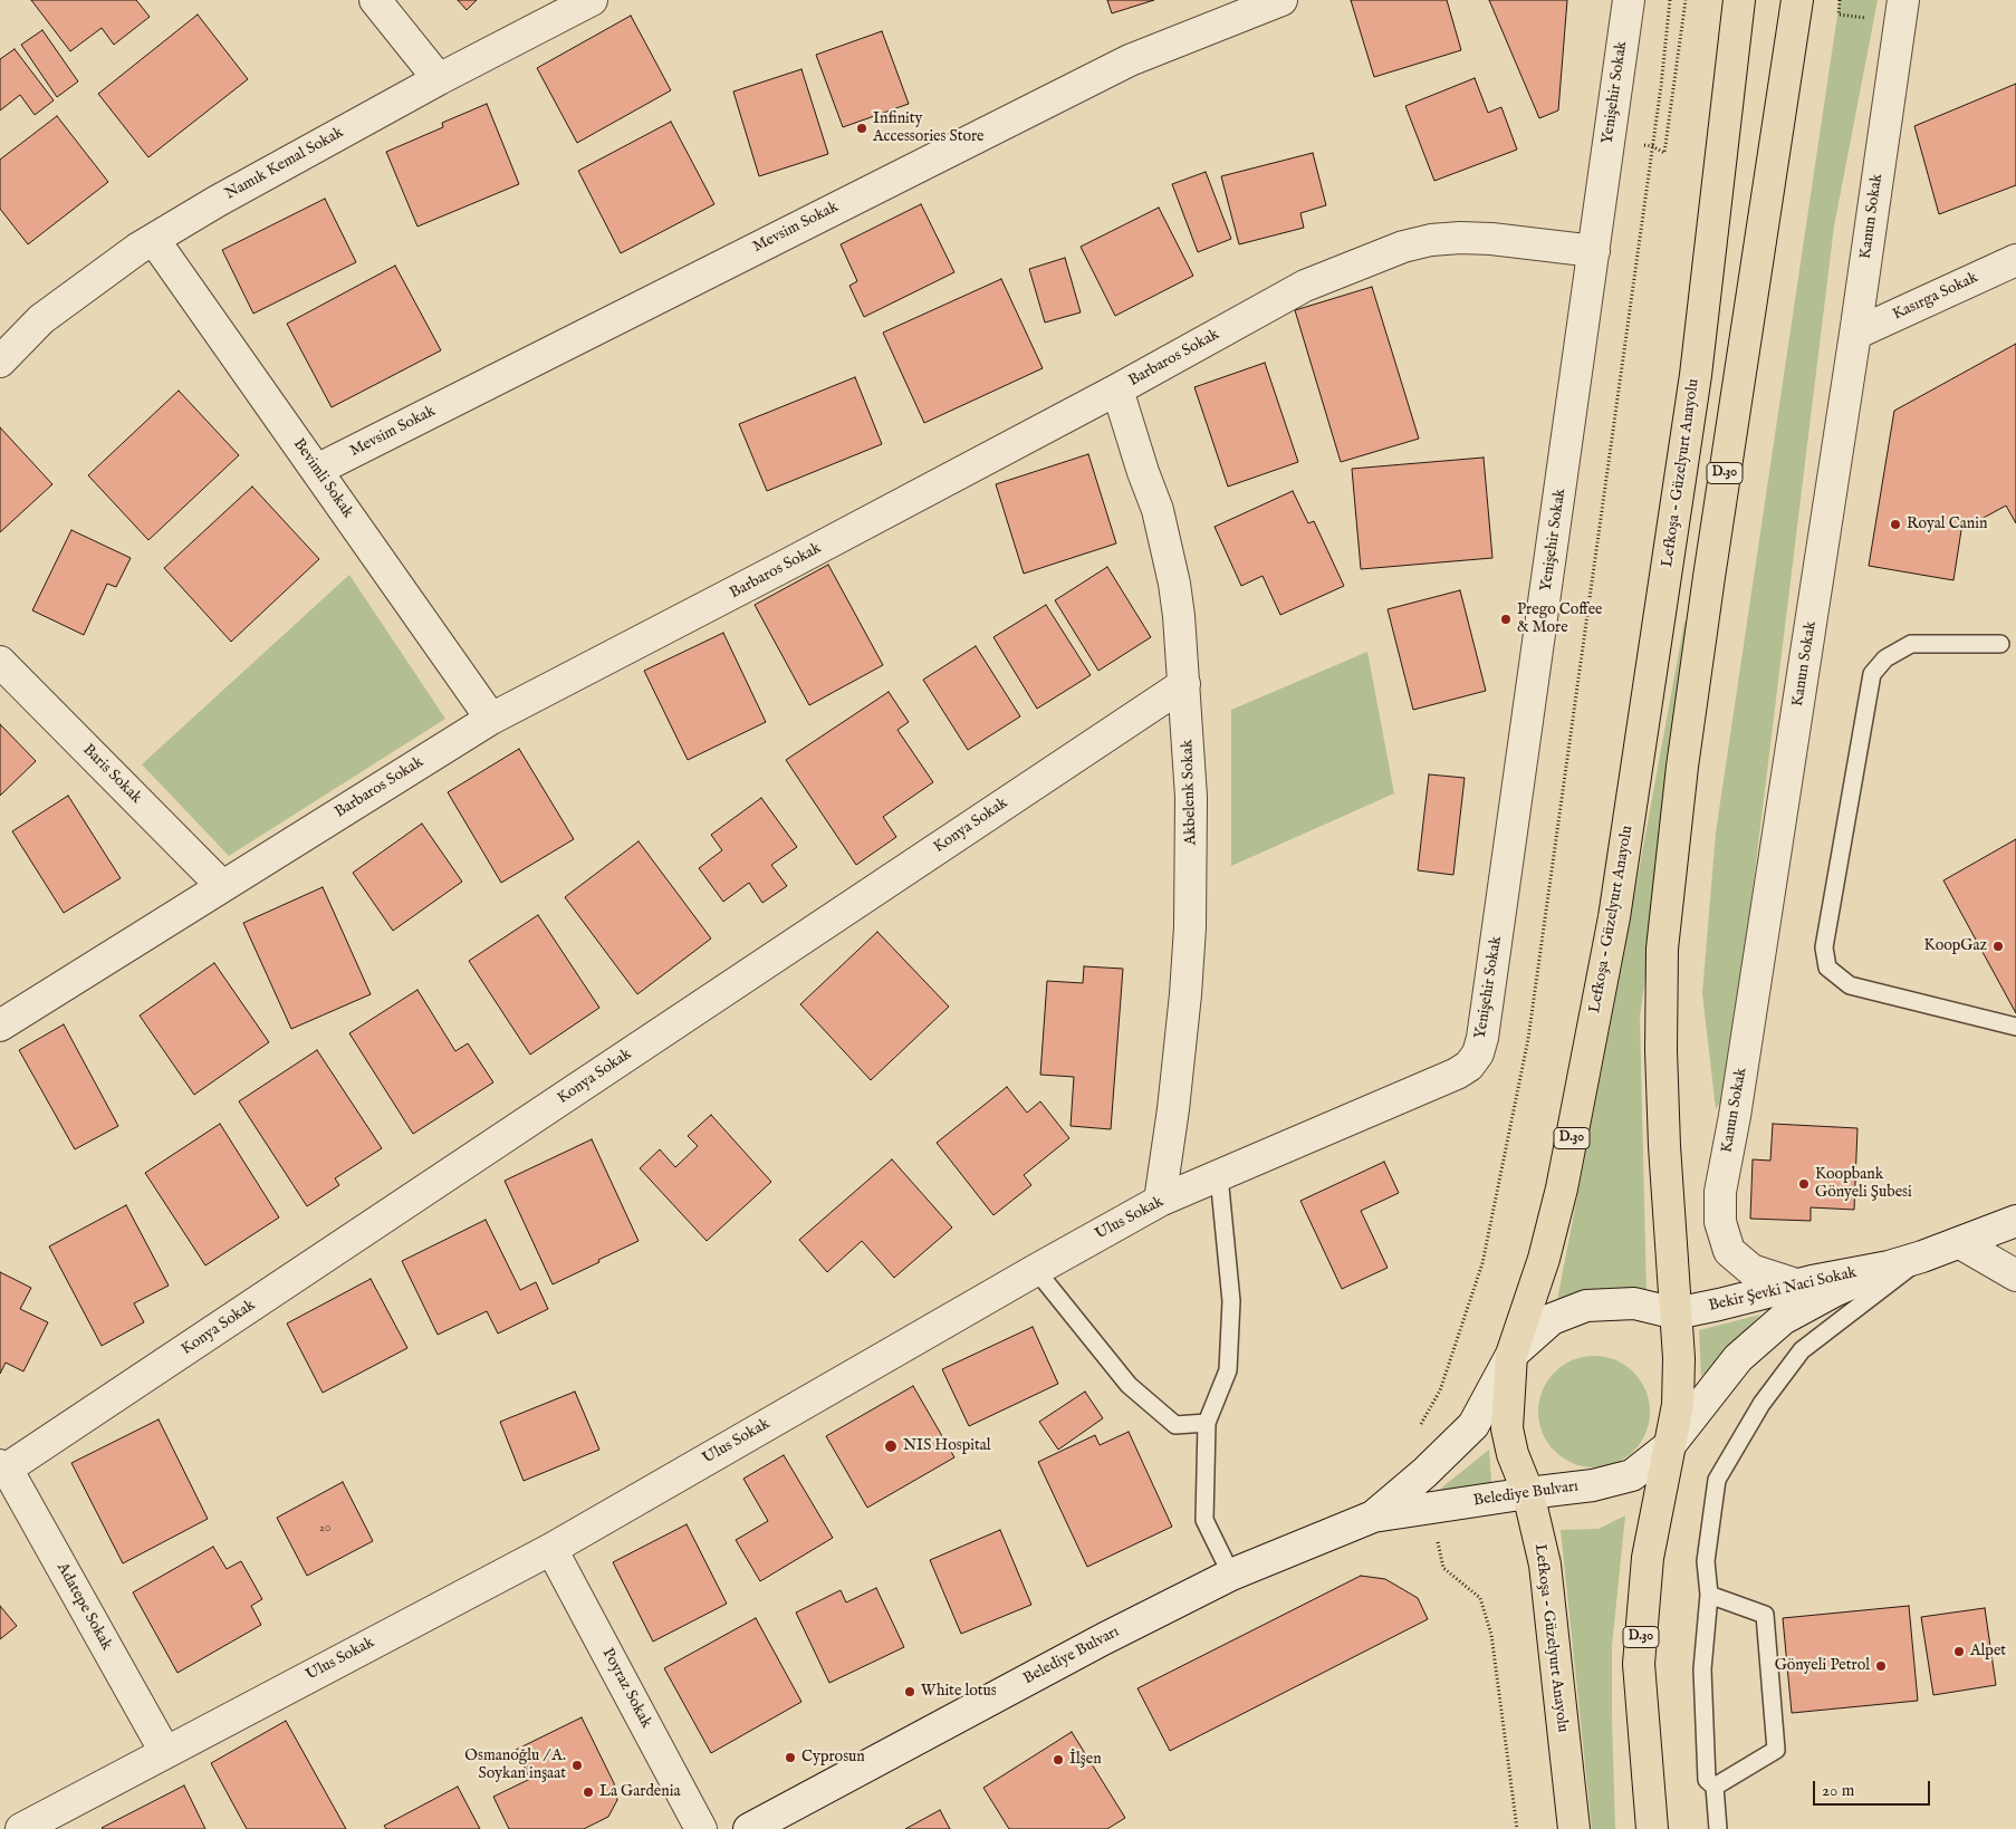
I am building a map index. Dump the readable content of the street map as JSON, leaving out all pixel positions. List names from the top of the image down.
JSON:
{
  "streets": {
    "highway": ["Lefkoşa - Güzelyurt Anayolu", "D.30"],
    "street": [
      "Yenişehir Sokak",
      "Namık Kemal Sokak",
      "Kanun Sokak",
      "Mevsim Sokak",
      "Kasırga Sokak",
      "Barbaros Sokak",
      "Bevimli Sokak",
      "Baris Sokak",
      "Akbelenk Sokak",
      "Konya Sokak",
      "Ulus Sokak",
      "Bekir Şevki Naci Sokak",
      "Belediye Bulvarı",
      "Adatepe Sokak",
      "Poyraz Sokak"
    ]
  },
  "crossings": [
    ["Yenişehir Sokak", "Barbaros Sokak"],
    ["Yenişehir Sokak", "Ulus Sokak"],
    ["Namık Kemal Sokak", "Bevimli Sokak"],
    ["Kanun Sokak", "Kasırga Sokak"],
    ["Kanun Sokak", "Bekir Şevki Naci Sokak"],
    ["Mevsim Sokak", "Bevimli Sokak"],
    ["Barbaros Sokak", "Bevimli Sokak"],
    ["Barbaros Sokak", "Baris Sokak"],
    ["Barbaros Sokak", "Akbelenk Sokak"],
    ["Lefkoşa - Güzelyurt Anayolu", "D.30"],
    ["Lefkoşa - Güzelyurt Anayolu", "Bekir Şevki Naci Sokak"],
    ["Lefkoşa - Güzelyurt Anayolu", "Belediye Bulvarı"],
    ["D.30", "Bekir Şevki Naci Sokak"],
    ["D.30", "Belediye Bulvarı"],
    ["Akbelenk Sokak", "Konya Sokak"],
    ["Akbelenk Sokak", "Ulus Sokak"],
    ["Konya Sokak", "Adatepe Sokak"],
    ["Ulus Sokak", "Adatepe Sokak"],
    ["Ulus Sokak", "Poyraz Sokak"],
    ["Bekir Şevki Naci Sokak", "Belediye Bulvarı"]
  ],
  "places": [
    "Infinity Accessories Store",
    "Royal Canin",
    "Prego Coffee & More",
    "KoopGaz",
    "Koopbank Gönyeli Şubesi",
    "NIS Hospital",
    "Alpet",
    "Gönyeli Petrol",
    "White lotus",
    "Cyprosun",
    "İlşen",
    "Osmanoğlu / A. Soykan inşaat",
    "La Gardenia"
  ],
  "house_numbers": ["20"],
  "scale_bar": "20 m"
}
